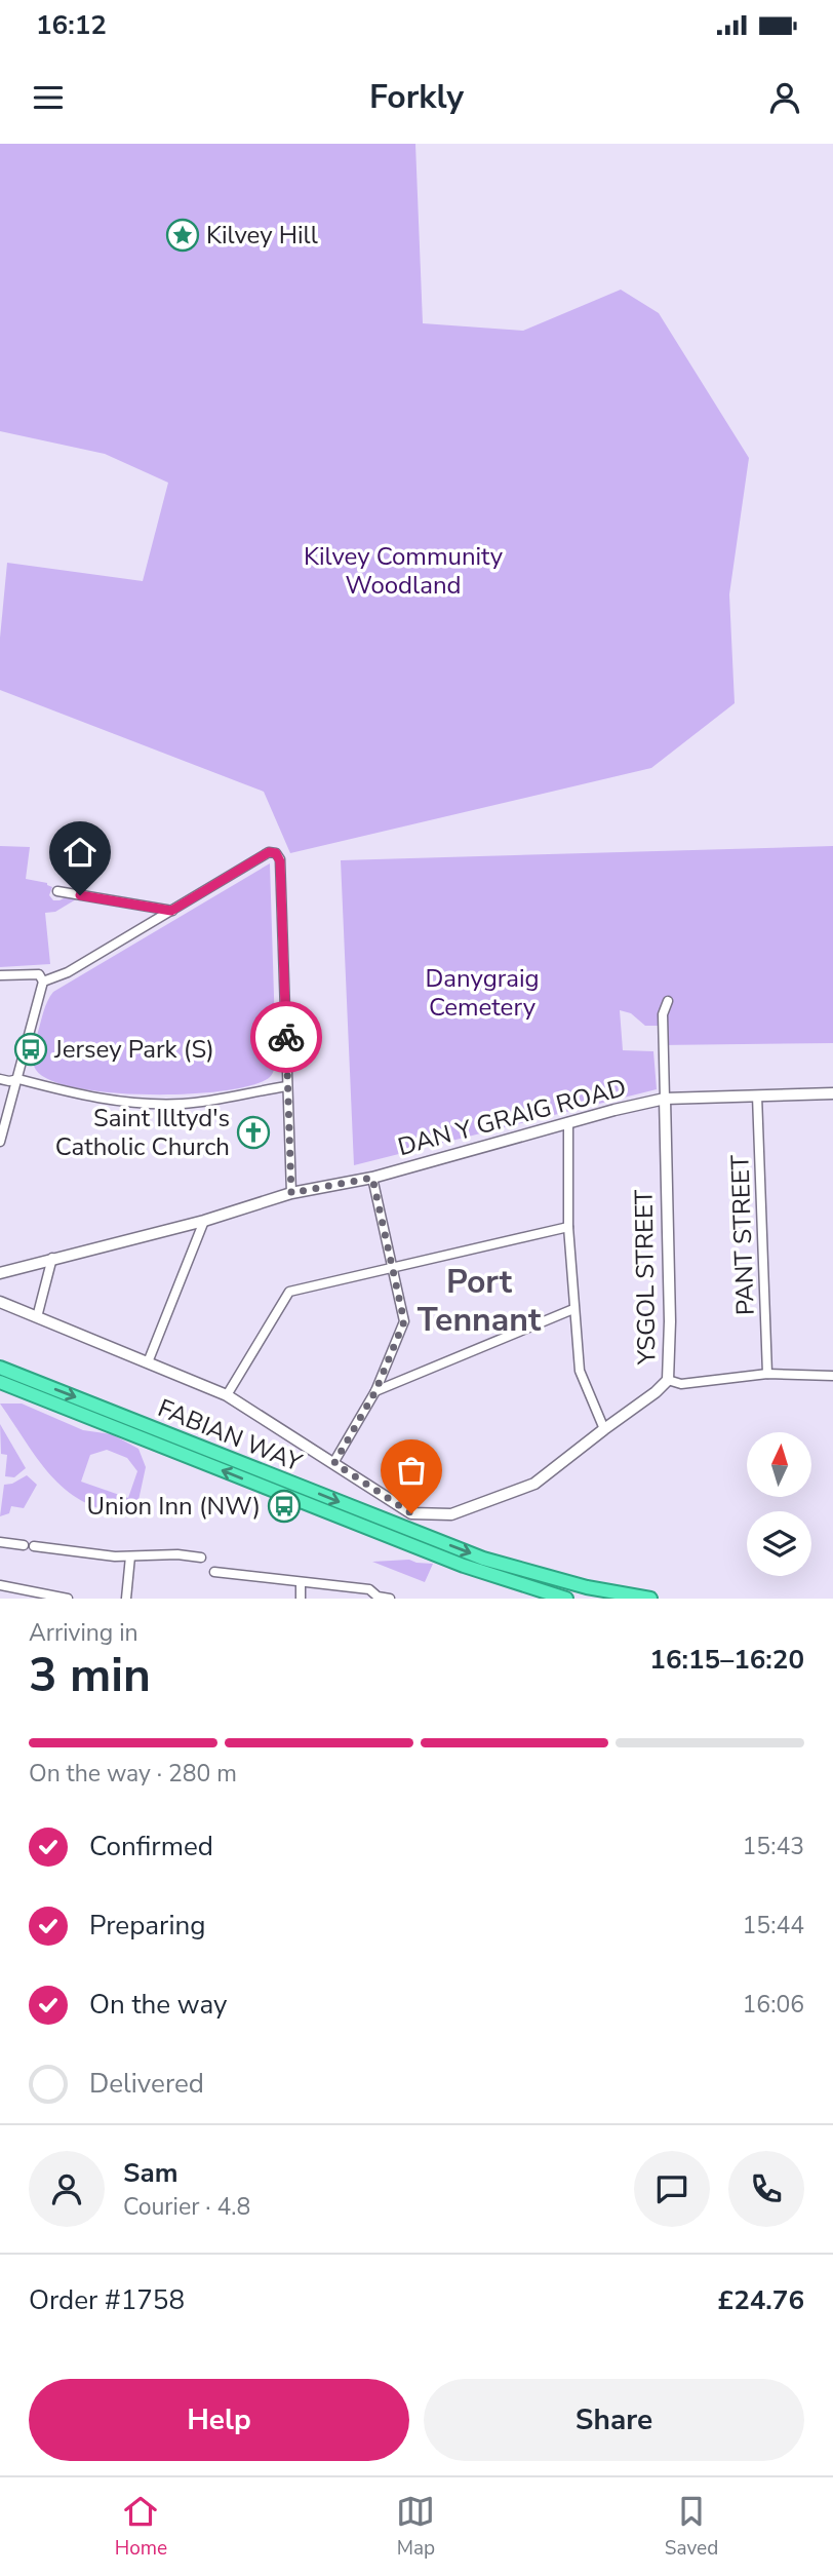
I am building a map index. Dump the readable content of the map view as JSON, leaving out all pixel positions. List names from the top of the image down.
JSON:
{
  "streets": {
    "highway": ["FABIAN WAY"],
    "street": ["DAN Y GRAIG ROAD", "PANT STREET", "YSGOL STREET"]
  },
  "crossings": [
    ["DAN Y GRAIG ROAD", "PANT STREET"],
    ["DAN Y GRAIG ROAD", "YSGOL STREET"]
  ],
  "districts": ["Port Tennant"],
  "parks": ["Kilvey Community Woodland", "Danygraig Cemetery"],
  "places": {
    "place": ["Kilvey Hill"],
    "bus stop": ["Jersey Park (S)", "Union Inn (NW)"],
    "church": ["Saint Illtyd's Catholic Church"]
  },
  "north": "top",
  "page": {
    "status": "16:12",
    "header": "Forkly",
    "heading": ["3 min", "Arriving in", "16:15–16:20"],
    "panel": [
      "Sam",
      "Courier · 4.8",
      "Order #1758",
      "£24.76"
    ],
    "bar": "On the way · 280 m",
    "list": [
      ["Confirmed", "15:43"],
      ["Preparing", "15:44"],
      ["On the way", "16:06"],
      "Delivered"
    ],
    "buttons": ["Help", "Share"],
    "tabs": ["Home", "Map", "Saved"]
  }
}
